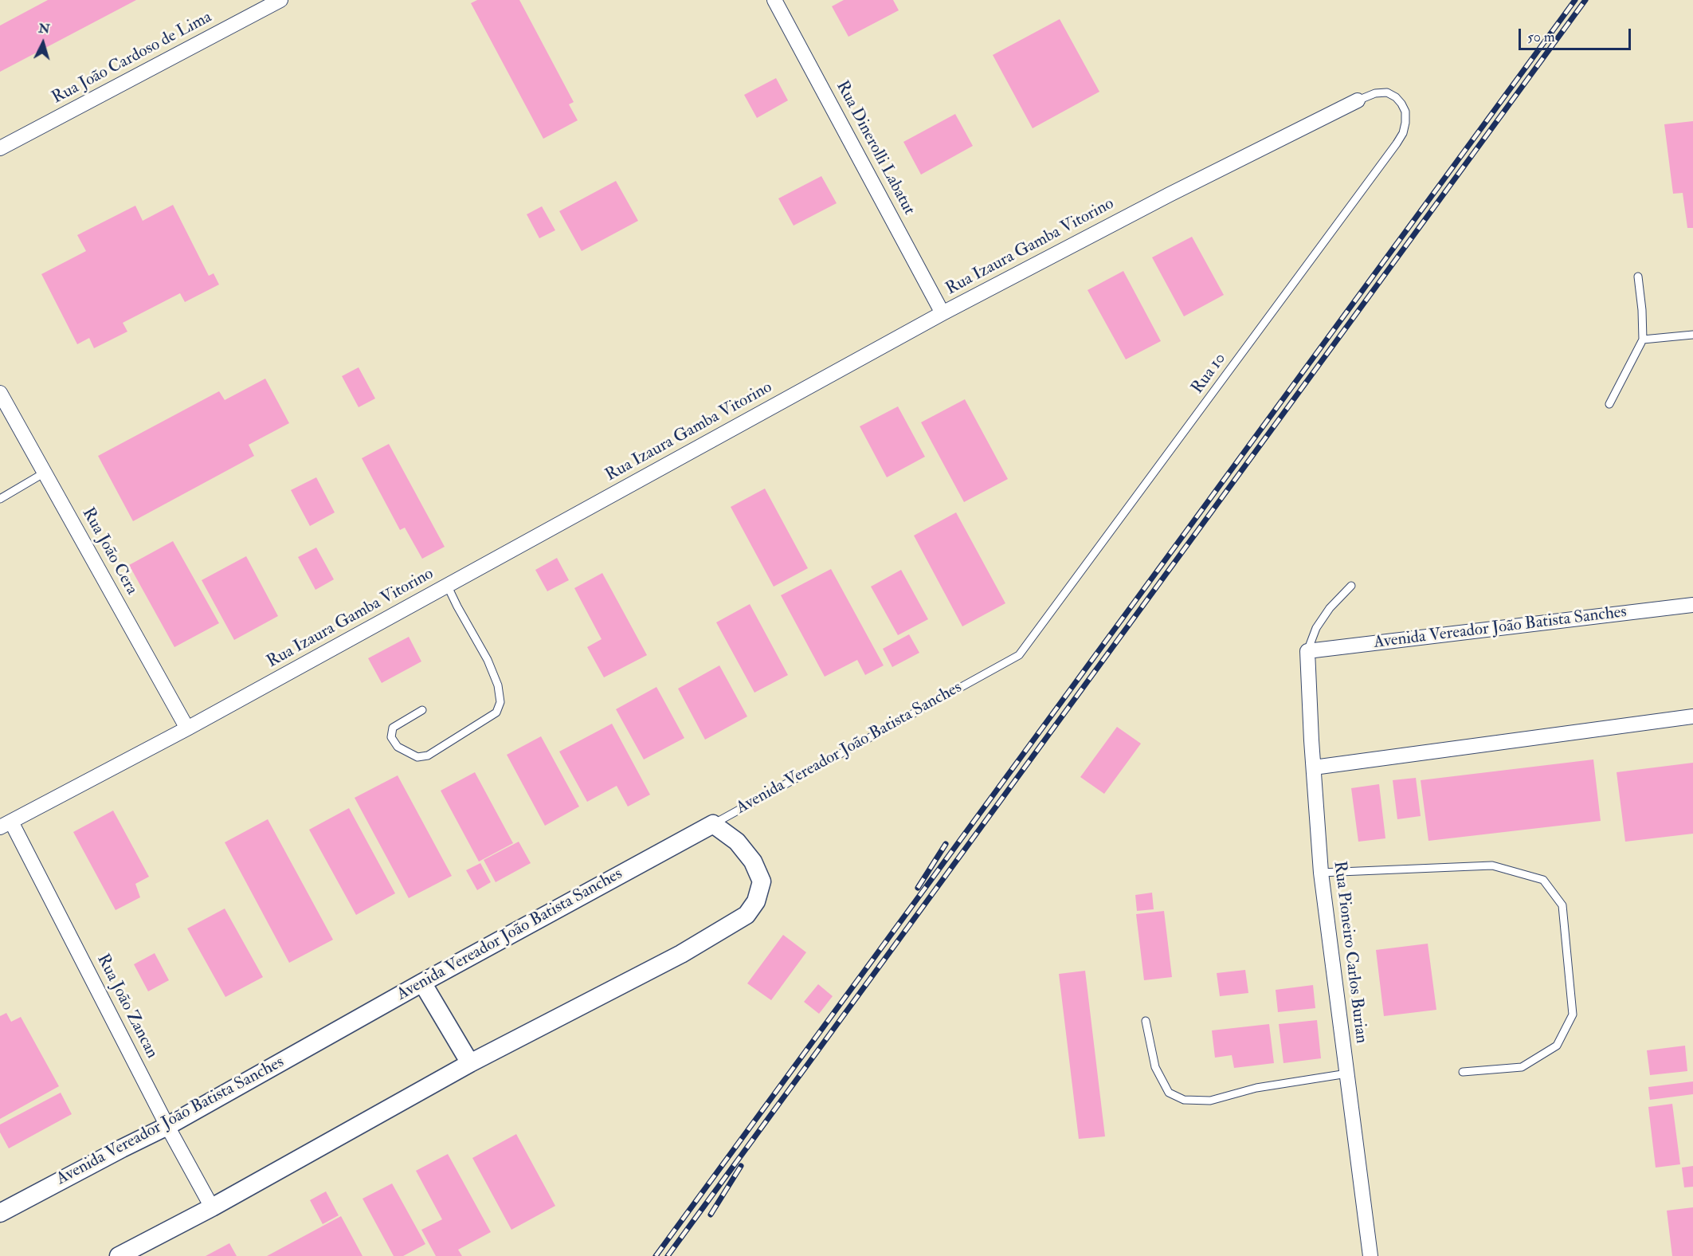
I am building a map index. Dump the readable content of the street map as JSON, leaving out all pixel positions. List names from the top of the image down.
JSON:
{
  "streets": {
    "street": [
      "Rua João Cardoso de Lima",
      "Rua Dinerolli Labatut",
      "Rua Izaura Gamba Vitorino",
      "Rua João Cera",
      "Avenida Vereador João Batista Sanches",
      "Rua Pioneiro Carlos Burian",
      "Rua João Zancan"
    ],
    "lane": ["Rua 10"]
  },
  "crossings": [
    ["Rua Dinerolli Labatut", "Rua Izaura Gamba Vitorino"],
    ["Rua Izaura Gamba Vitorino", "Rua 10"],
    ["Rua Izaura Gamba Vitorino", "Rua João Cera"],
    ["Rua Izaura Gamba Vitorino", "Rua João Zancan"],
    ["Rua 10", "Avenida Vereador João Batista Sanches"],
    ["Avenida Vereador João Batista Sanches", "Rua Pioneiro Carlos Burian"],
    ["Avenida Vereador João Batista Sanches", "Rua João Zancan"]
  ],
  "scale_bar": "50 m",
  "north": "top"
}
